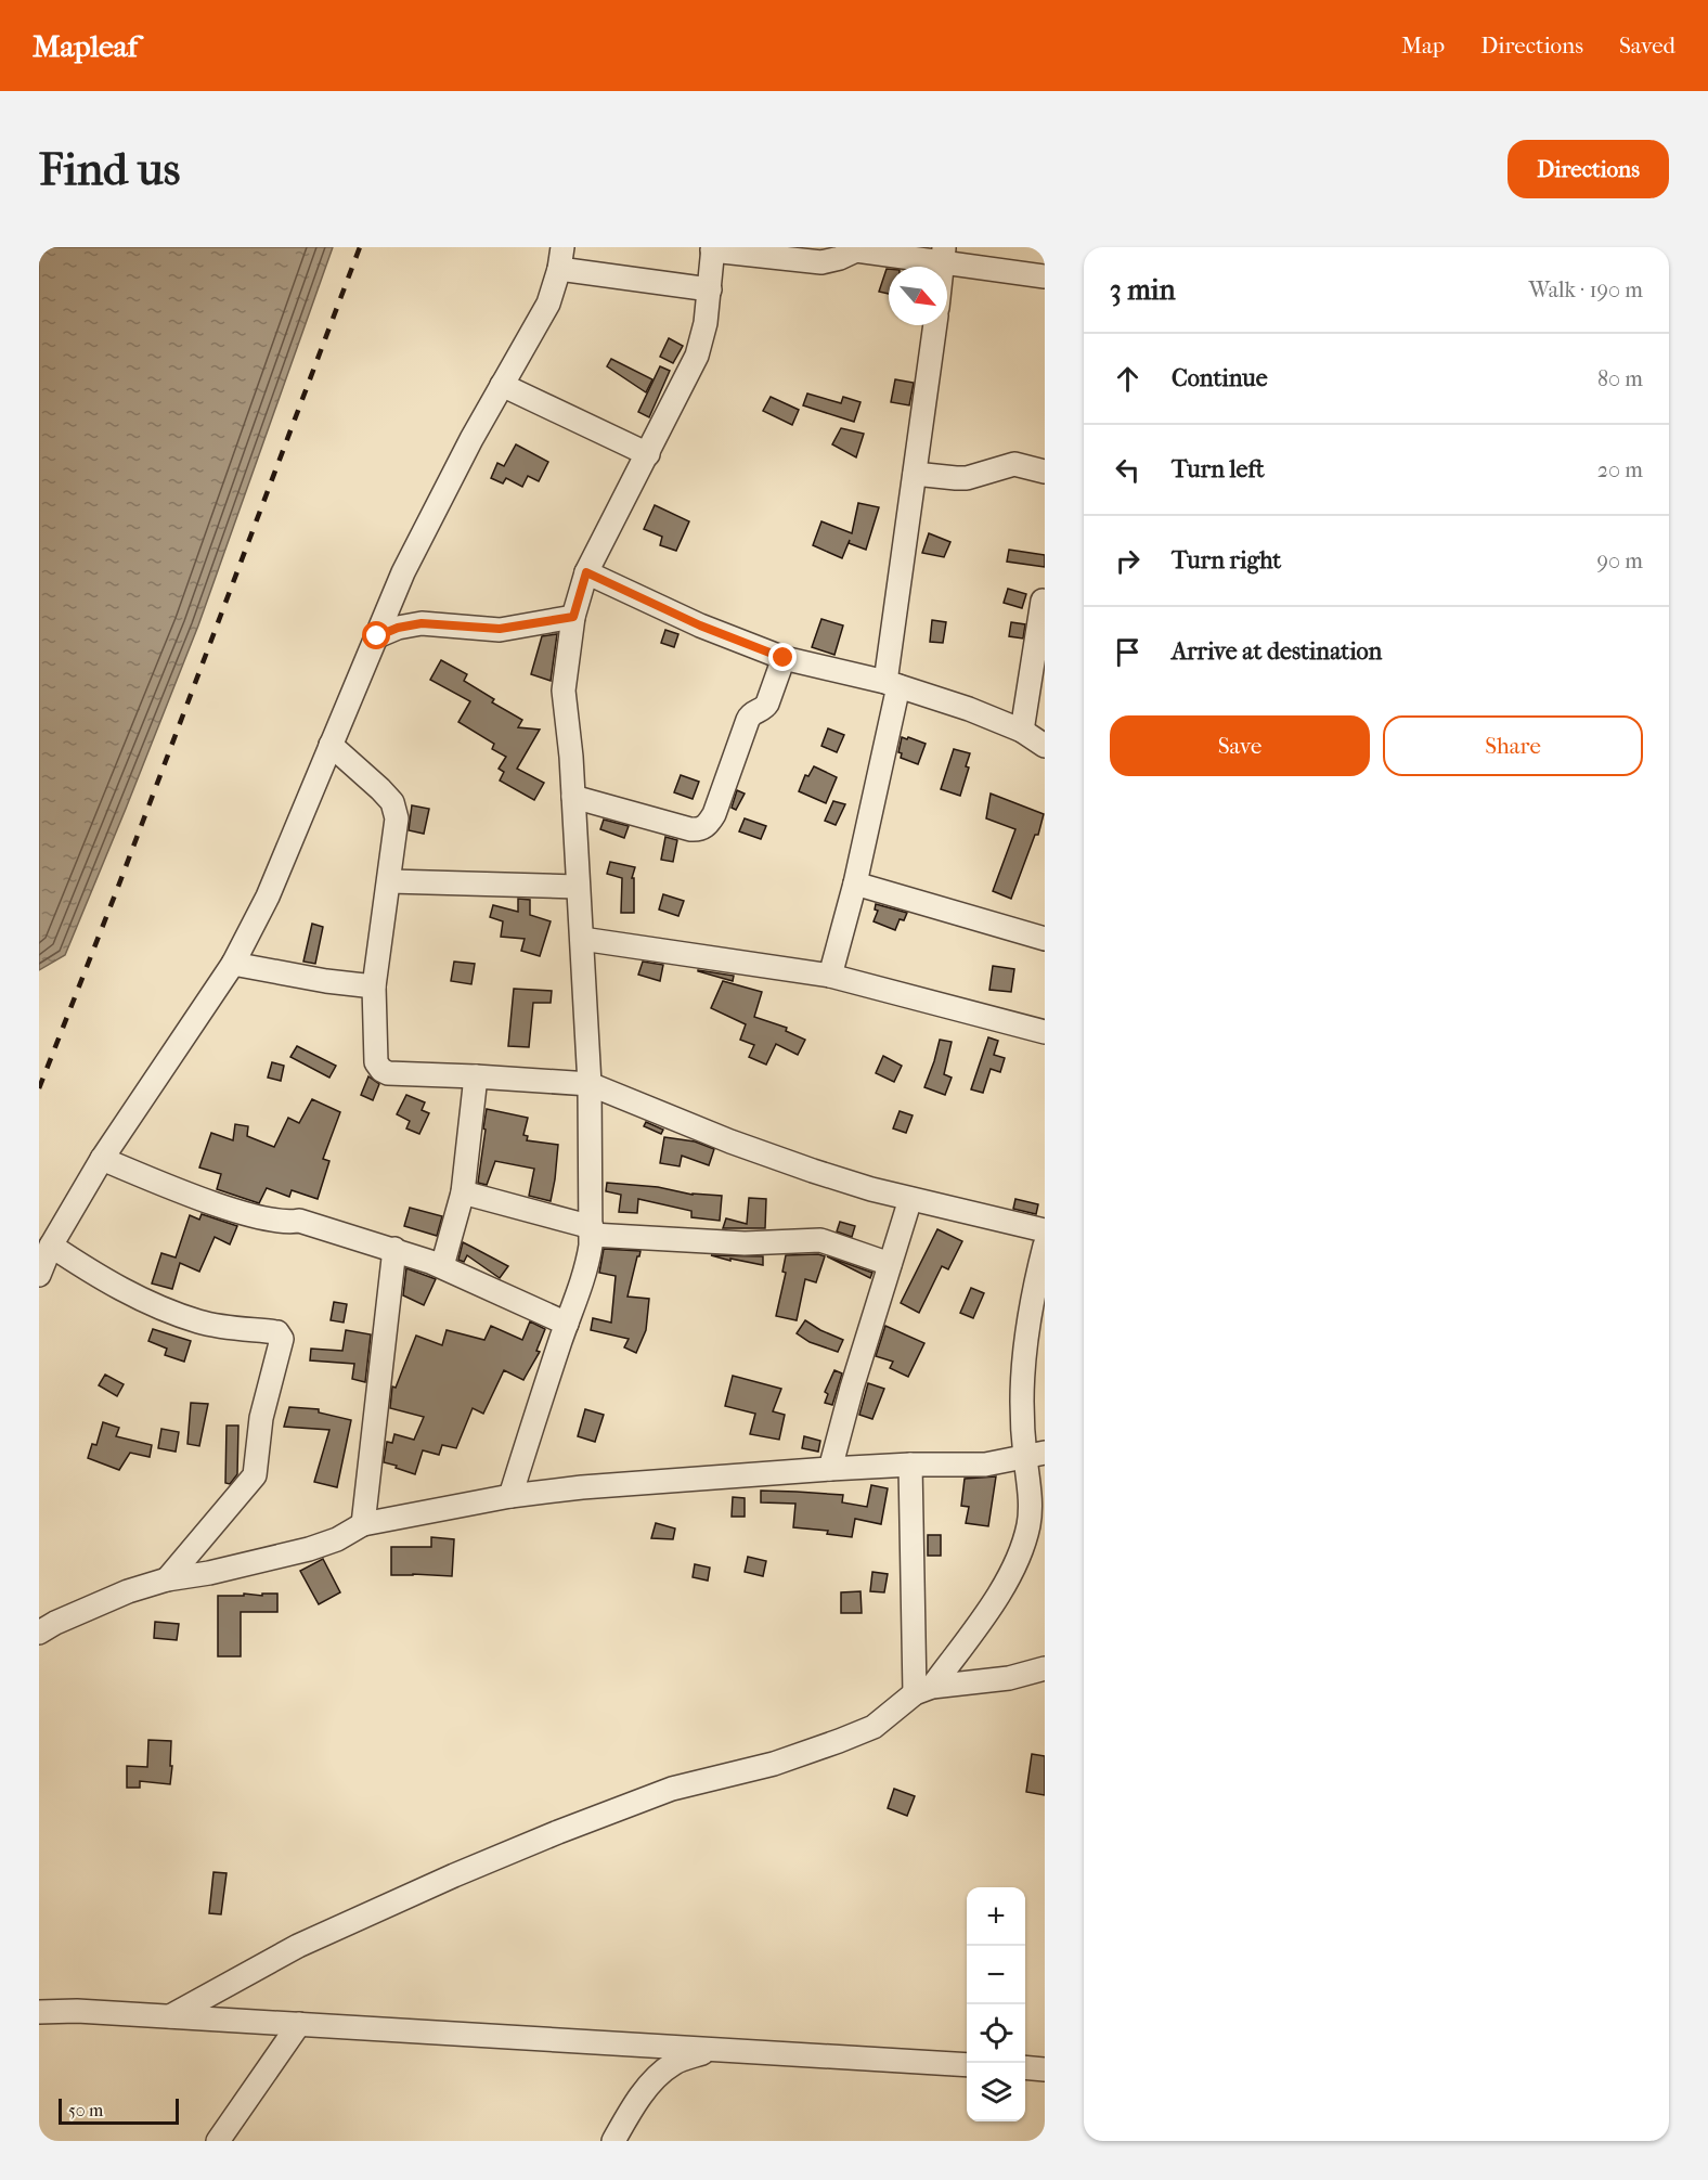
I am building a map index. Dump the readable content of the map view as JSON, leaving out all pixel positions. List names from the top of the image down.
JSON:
{
  "scale_bar": "50 m",
  "north": "bottom right",
  "page": {
    "header": "Mapleaf",
    "nav": ["Map", "Directions", "Saved"],
    "buttons": [
      "Directions",
      ["Save", "Share"]
    ],
    "title": "Find us",
    "heading": ["3 min", "Walk · 190 m"],
    "list": [
      ["Continue", "80 m"],
      ["Turn left", "20 m"],
      ["Turn right", "90 m"],
      "Arrive at destination"
    ],
    "map_buttons": ["+", "−"],
    "scale": "50 m"
  }
}
